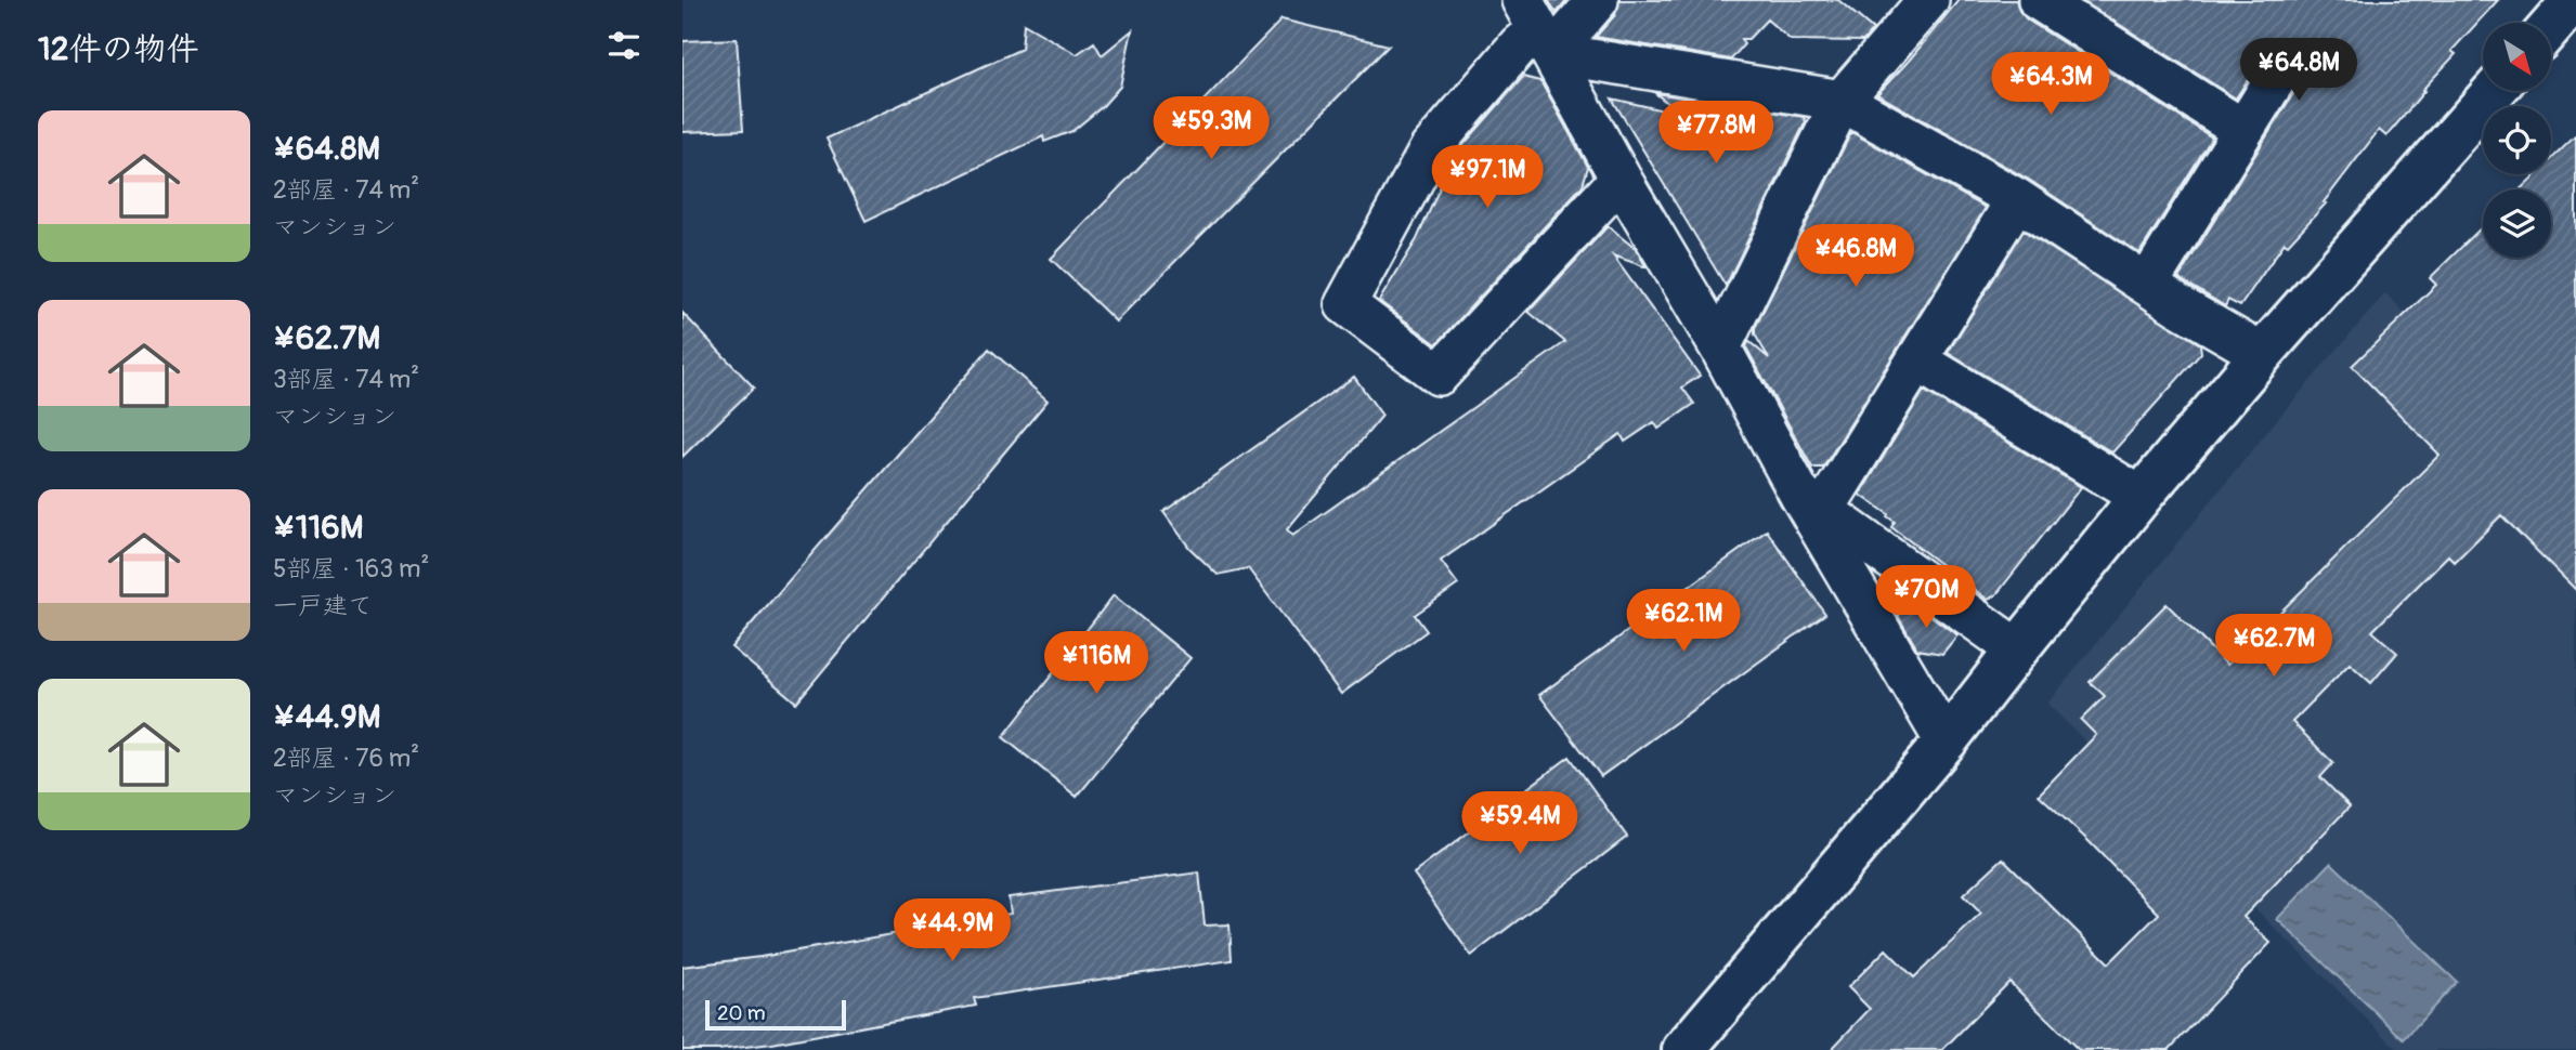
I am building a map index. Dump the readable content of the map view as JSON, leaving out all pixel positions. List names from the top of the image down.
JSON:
{
  "scale_bar": "20 m",
  "north": "bottom right",
  "page": {
    "heading": "12件の物件",
    "price": [
      "¥64.8M",
      "¥64.3M",
      "¥59.3M",
      "¥77.8M",
      "¥97.1M",
      "¥46.8M",
      "¥70M",
      "¥62.1M",
      "¥62.7M",
      "¥116M",
      "¥59.4M",
      "¥44.9M"
    ],
    "list": [
      {
        "name": "¥64.8M",
        "note": "2部屋 · 74 m² · マンション"
      },
      {
        "name": "¥62.7M",
        "note": "3部屋 · 74 m² · マンション"
      },
      {
        "name": "¥116M",
        "note": "5部屋 · 163 m² · 一戸建て"
      },
      {
        "name": "¥44.9M",
        "note": "2部屋 · 76 m² · マンション"
      }
    ],
    "scale": "20 m"
  }
}
